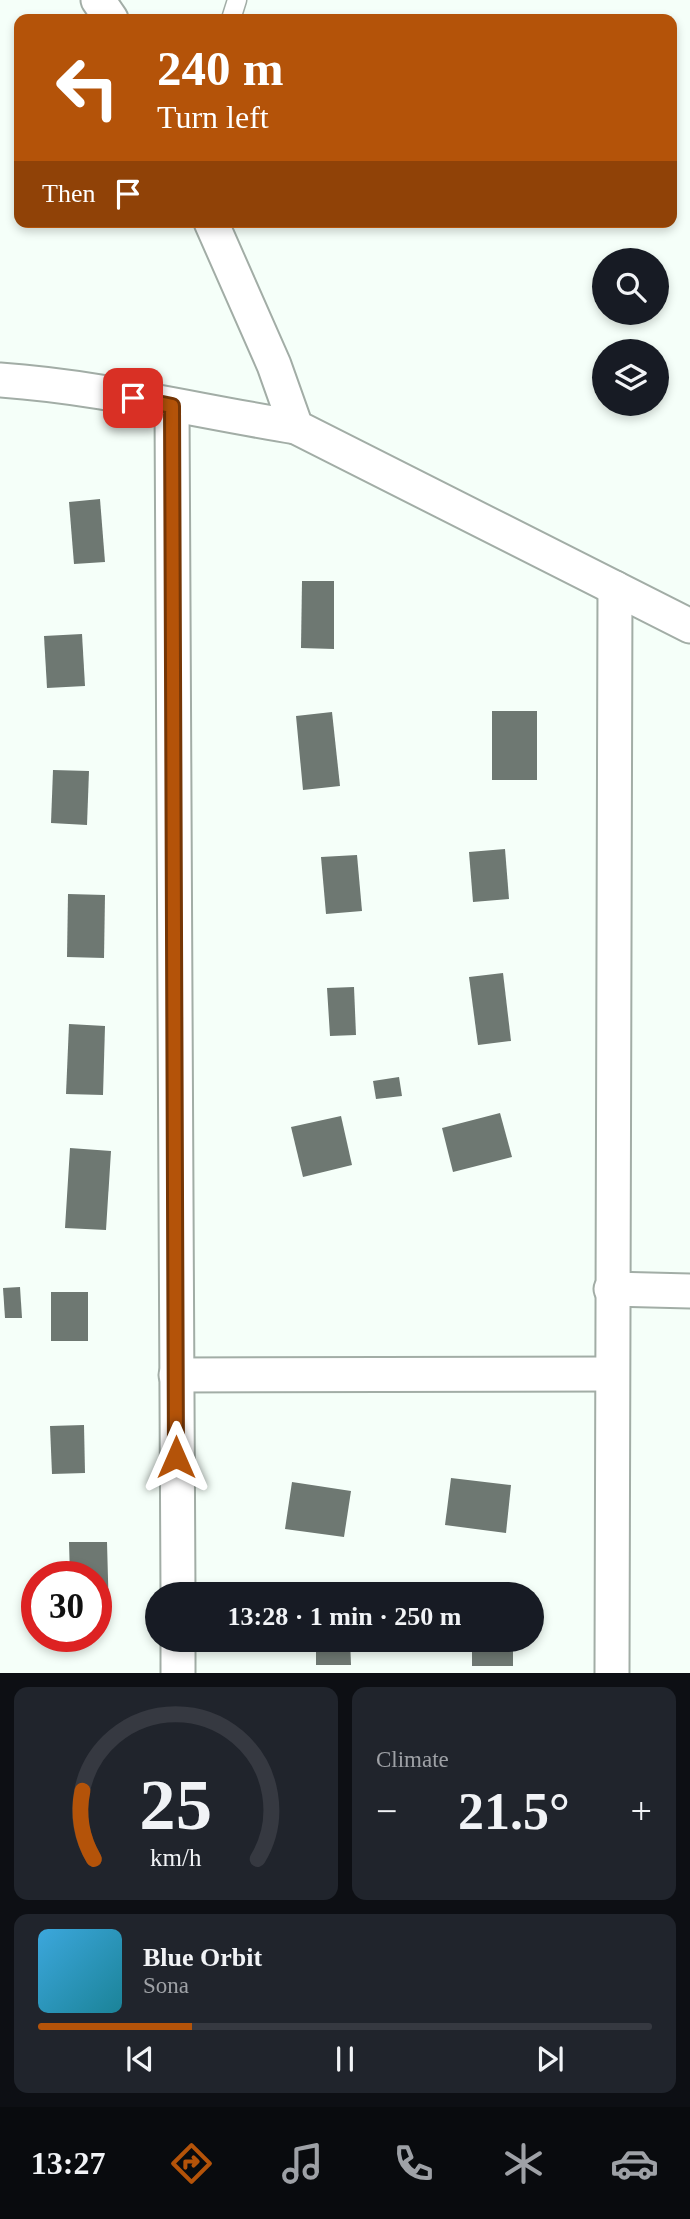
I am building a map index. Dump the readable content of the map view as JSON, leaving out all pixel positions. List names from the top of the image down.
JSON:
{
  "page": {
    "turn": ["240 m", "Turn left"],
    "then": "Then",
    "limit": "30",
    "trip": "13:28 · 1 min · 250 m",
    "tile": "Climate",
    "heat": ["−", "21.5°", "+"],
    "song": ["Blue Orbit", "Sona"],
    "tabs": "13:27",
    "gauge": ["25", "km/h"]
  }
}
